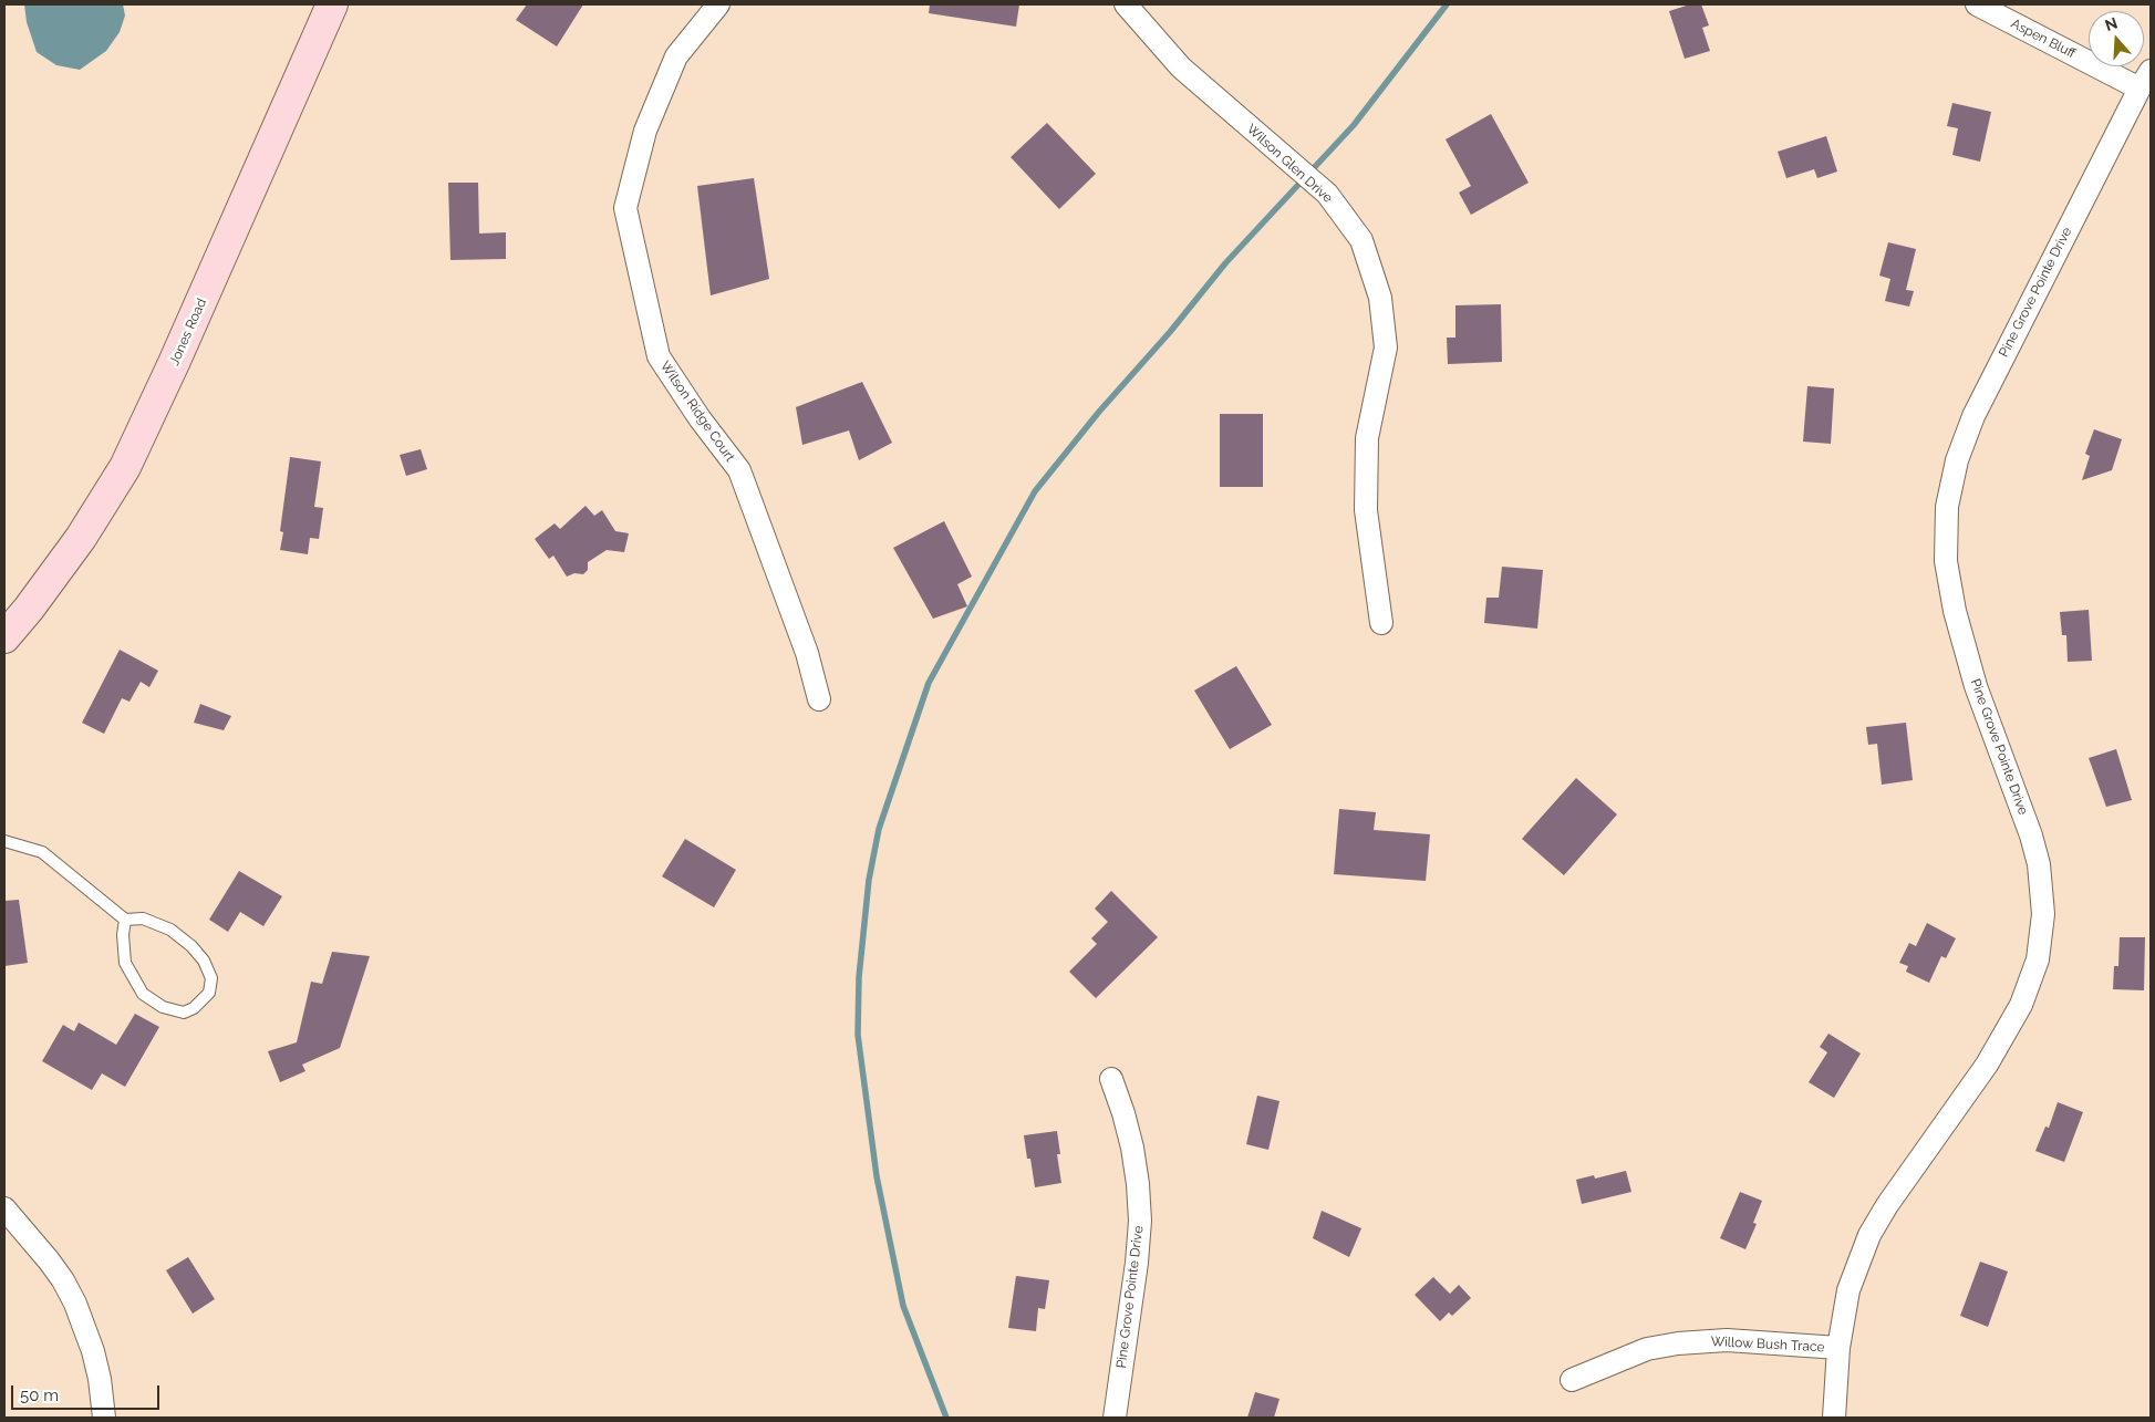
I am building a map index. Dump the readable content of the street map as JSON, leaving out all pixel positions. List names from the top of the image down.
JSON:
{
  "streets": {
    "street": [
      "Aspen Bluff",
      "Wilson Glen Drive",
      "Pine Grove Pointe Drive",
      "Jones Road",
      "Wilson Ridge Court",
      "Willow Bush Trace"
    ]
  },
  "crossings": [
    ["Aspen Bluff", "Pine Grove Pointe Drive"],
    ["Pine Grove Pointe Drive", "Willow Bush Trace"]
  ],
  "scale_bar": "50 m",
  "north": "top"
}
